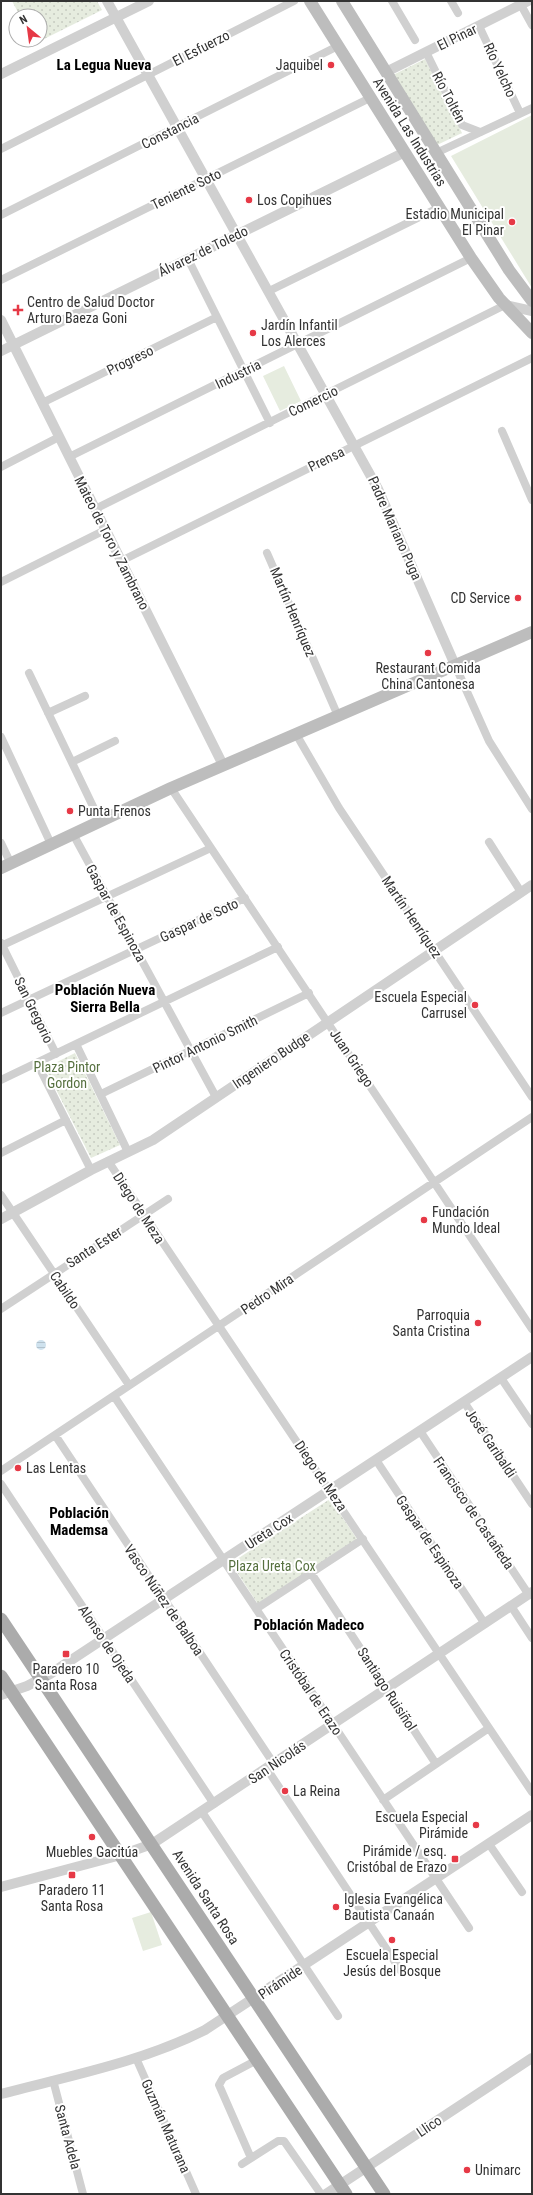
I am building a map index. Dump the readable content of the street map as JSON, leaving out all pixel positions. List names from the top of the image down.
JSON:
{
  "streets": {
    "main road": ["Avenida Las Industrias", "Avenida Santa Rosa"],
    "street": [
      "El Pinar",
      "El Esfuerzo",
      "Río Yelcho",
      "Río Toltén",
      "Constancia",
      "Teniente Soto",
      "Álvarez de Toledo",
      "Progreso",
      "Industria",
      "Comercio",
      "Prensa",
      "Padre Mariano Puga",
      "Mateo de Toro y Zambrano",
      "Martín Henríquez",
      "Gaspar de Espinoza",
      "Gaspar de Soto",
      "San Gregorio",
      "Pintor Antonio Smith",
      "Juan Griego",
      "Ingeniero Budge",
      "Diego de Meza",
      "Santa Ester",
      "Cabildo",
      "Pedro Mira",
      "José Garibaldi",
      "Francisco de Castañeda",
      "Ureta Cox",
      "Vasco Núñez de Balboa",
      "Alonso de Ojeda",
      "Santiago Ruisiñol",
      "Cristóbal de Erazo",
      "San Nicolás",
      "Pirámide",
      "Guzmán Maturana",
      "Llico",
      "Santa Adela"
    ]
  },
  "crossings": [
    ["El Pinar", "Río Yelcho"],
    ["El Pinar", "Río Toltén"],
    ["El Pinar", "Avenida Las Industrias"],
    ["Constancia", "Avenida Las Industrias"],
    ["Avenida Las Industrias", "Teniente Soto"],
    ["Avenida Las Industrias", "Álvarez de Toledo"],
    ["Avenida Las Industrias", "Industria"],
    ["Avenida Las Industrias", "Comercio"],
    ["Álvarez de Toledo", "Mateo de Toro y Zambrano"],
    ["Progreso", "Mateo de Toro y Zambrano"],
    ["Industria", "Mateo de Toro y Zambrano"],
    ["Comercio", "Padre Mariano Puga"],
    ["Comercio", "Mateo de Toro y Zambrano"],
    ["Prensa", "Padre Mariano Puga"],
    ["Prensa", "Mateo de Toro y Zambrano"],
    ["Martín Henríquez", "Ingeniero Budge"],
    ["Gaspar de Espinoza", "Gaspar de Soto"],
    ["Gaspar de Espinoza", "Pintor Antonio Smith"],
    ["Gaspar de Espinoza", "Ingeniero Budge"],
    ["Gaspar de Espinoza", "Ureta Cox"],
    ["Gaspar de Espinoza", "San Nicolás"],
    ["Gaspar de Soto", "San Gregorio"],
    ["Gaspar de Soto", "Juan Griego"],
    ["San Gregorio", "Pintor Antonio Smith"],
    ["San Gregorio", "Ingeniero Budge"],
    ["Pintor Antonio Smith", "Juan Griego"],
    ["Juan Griego", "Ingeniero Budge"],
    ["Juan Griego", "Pedro Mira"],
    ["Ingeniero Budge", "Diego de Meza"],
    ["Ingeniero Budge", "Cabildo"],
    ["Diego de Meza", "Santa Ester"],
    ["Diego de Meza", "Pedro Mira"],
    ["Diego de Meza", "Ureta Cox"],
    ["Diego de Meza", "San Nicolás"],
    ["Santa Ester", "Cabildo"],
    ["Cabildo", "Pedro Mira"],
    ["Pedro Mira", "Vasco Núñez de Balboa"],
    ["Pedro Mira", "Cristóbal de Erazo"],
    ["José Garibaldi", "Ureta Cox"],
    ["Francisco de Castañeda", "Ureta Cox"],
    ["Francisco de Castañeda", "San Nicolás"],
    ["Ureta Cox", "Vasco Núñez de Balboa"],
    ["Ureta Cox", "Alonso de Ojeda"],
    ["Ureta Cox", "Cristóbal de Erazo"],
    ["Ureta Cox", "Avenida Santa Rosa"],
    ["Vasco Núñez de Balboa", "San Nicolás"],
    ["Vasco Núñez de Balboa", "Pirámide"],
    ["Alonso de Ojeda", "San Nicolás"],
    ["Santiago Ruisiñol", "San Nicolás"],
    ["Cristóbal de Erazo", "San Nicolás"],
    ["Cristóbal de Erazo", "Pirámide"],
    ["San Nicolás", "Avenida Santa Rosa"],
    ["Avenida Santa Rosa", "Pirámide"],
    ["Avenida Santa Rosa", "Llico"],
    ["Pirámide", "Guzmán Maturana"],
    ["Pirámide", "Santa Adela"]
  ],
  "districts": [
    "La Legua Nueva",
    "Población Nueva Sierra Bella",
    "Población Mademsa",
    "Población Madeco"
  ],
  "parks": ["Plaza Pintor Gordon", "Plaza Ureta Cox"],
  "places": {
    "other": [
      "Jaquibel",
      "Los Copihues",
      "Estadio Municipal El Pinar",
      "Jardín Infantil Los Alerces",
      "CD Service",
      "Restaurant Comida China Cantonesa",
      "Punta Frenos",
      "Escuela Especial Carrusel",
      "Fundación Mundo Ideal",
      "Parroquia Santa Cristina",
      "Las Lentas",
      "La Reina",
      "Escuela Especial Pirámide",
      "Muebles Gacitúa",
      "Iglesia Evangélica Bautista Canaán",
      "Escuela Especial Jesús del Bosque",
      "Unimarc"
    ],
    "health": ["Centro de Salud Doctor Arturo Baeza Goni"],
    "transit": ["Paradero 10 Santa Rosa", "Pirámide / esq. Cristóbal de Erazo", "Paradero 11 Santa Rosa"]
  },
  "north": "top left"
}
